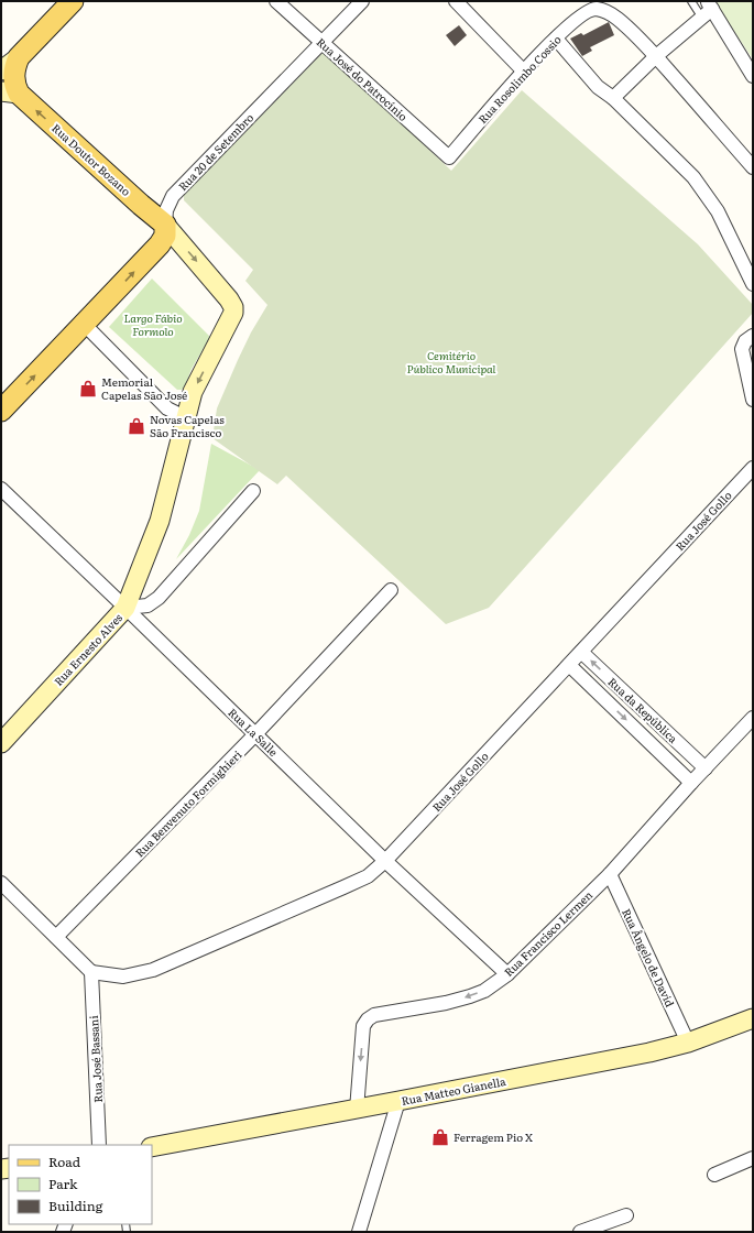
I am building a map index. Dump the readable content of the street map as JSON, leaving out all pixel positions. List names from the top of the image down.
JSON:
{
  "streets": {
    "main road": ["Rua 20 de Setembro", "Rua Doutor Bozano"],
    "street": [
      "Rua José do Patrocínio",
      "Rua Rosolimbo Cossio",
      "Rua José Gollo",
      "Rua Ernesto Alves",
      "Rua da República",
      "Rua La Salle",
      "Rua Benvenuto Formighieri",
      "Rua Francisco Lermen",
      "Rua Ângelo de David",
      "Rua José Bassani",
      "Rua Matteo Gianella"
    ]
  },
  "crossings": [
    ["Rua José do Patrocínio", "Rua Rosolimbo Cossio"],
    ["Rua José do Patrocínio", "Rua 20 de Setembro"],
    ["Rua 20 de Setembro", "Rua Doutor Bozano"],
    ["Rua José Gollo", "Rua da República"],
    ["Rua José Gollo", "Rua La Salle"],
    ["Rua José Gollo", "Rua José Bassani"],
    ["Rua Ernesto Alves", "Rua La Salle"],
    ["Rua da República", "Rua Francisco Lermen"],
    ["Rua La Salle", "Rua Benvenuto Formighieri"],
    ["Rua La Salle", "Rua Francisco Lermen"],
    ["Rua Francisco Lermen", "Rua Ângelo de David"],
    ["Rua Francisco Lermen", "Rua Matteo Gianella"],
    ["Rua Ângelo de David", "Rua Matteo Gianella"]
  ],
  "one_way": ["Rua Doutor Bozano"],
  "parks": ["Largo Fábio Formolo", "Cemitério Público Municipal"],
  "places": {
    "shop": ["Memorial Capelas São José", "Novas Capelas São Francisco", "Ferragem Pio X"]
  },
  "legend": ["Road", "Park", "Building"]
}
